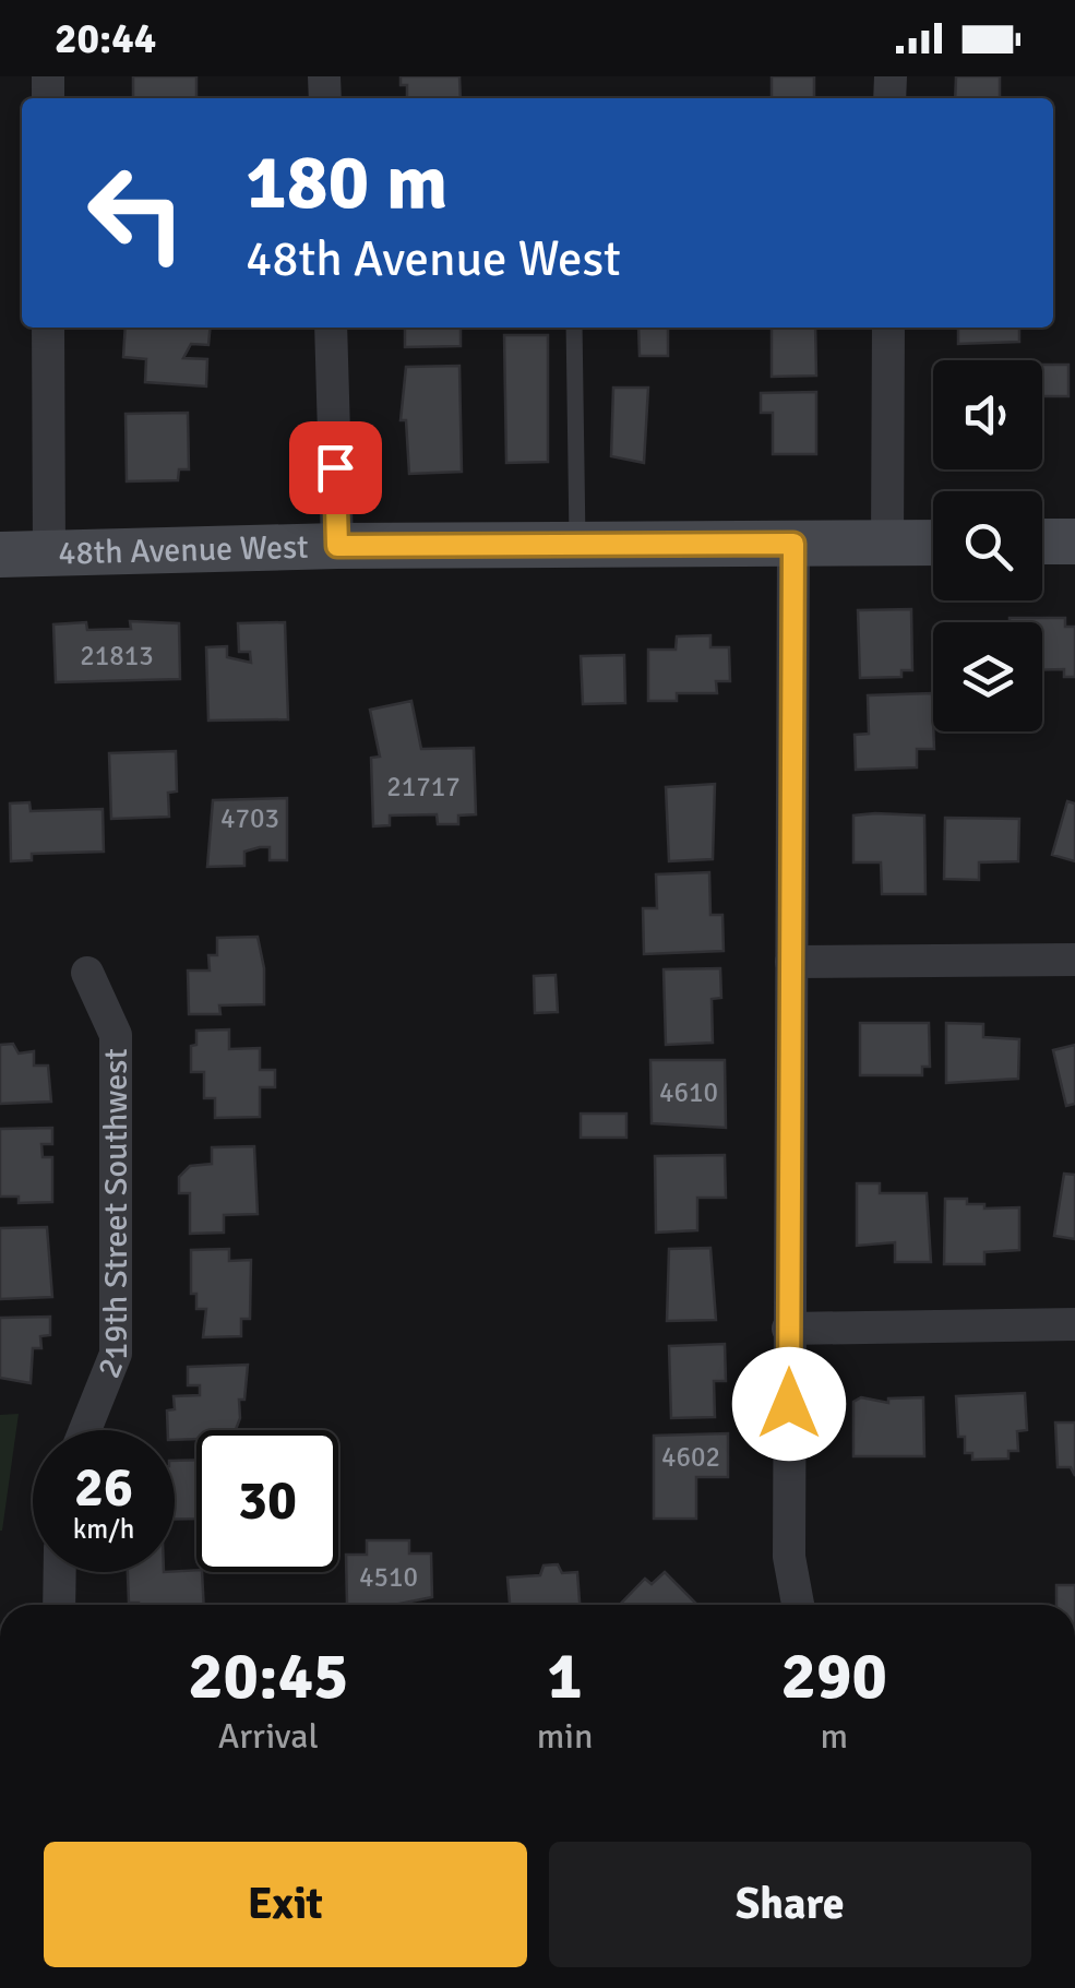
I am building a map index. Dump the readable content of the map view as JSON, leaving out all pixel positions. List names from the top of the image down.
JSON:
{
  "streets": {
    "main road": ["48th Avenue West"],
    "street": ["219th Street Southwest"]
  },
  "house_numbers": [
    "21813",
    "21717",
    "4703",
    "4610",
    "4602",
    "4510"
  ],
  "page": {
    "status": "20:44",
    "turn": ["180 m", "48th Avenue West"],
    "speed": "26 km/h",
    "limit": "30",
    "eta": [
      "20:45",
      "Arrival",
      "1",
      "min",
      "290",
      "m"
    ],
    "buttons": ["Exit", "Share"]
  }
}
